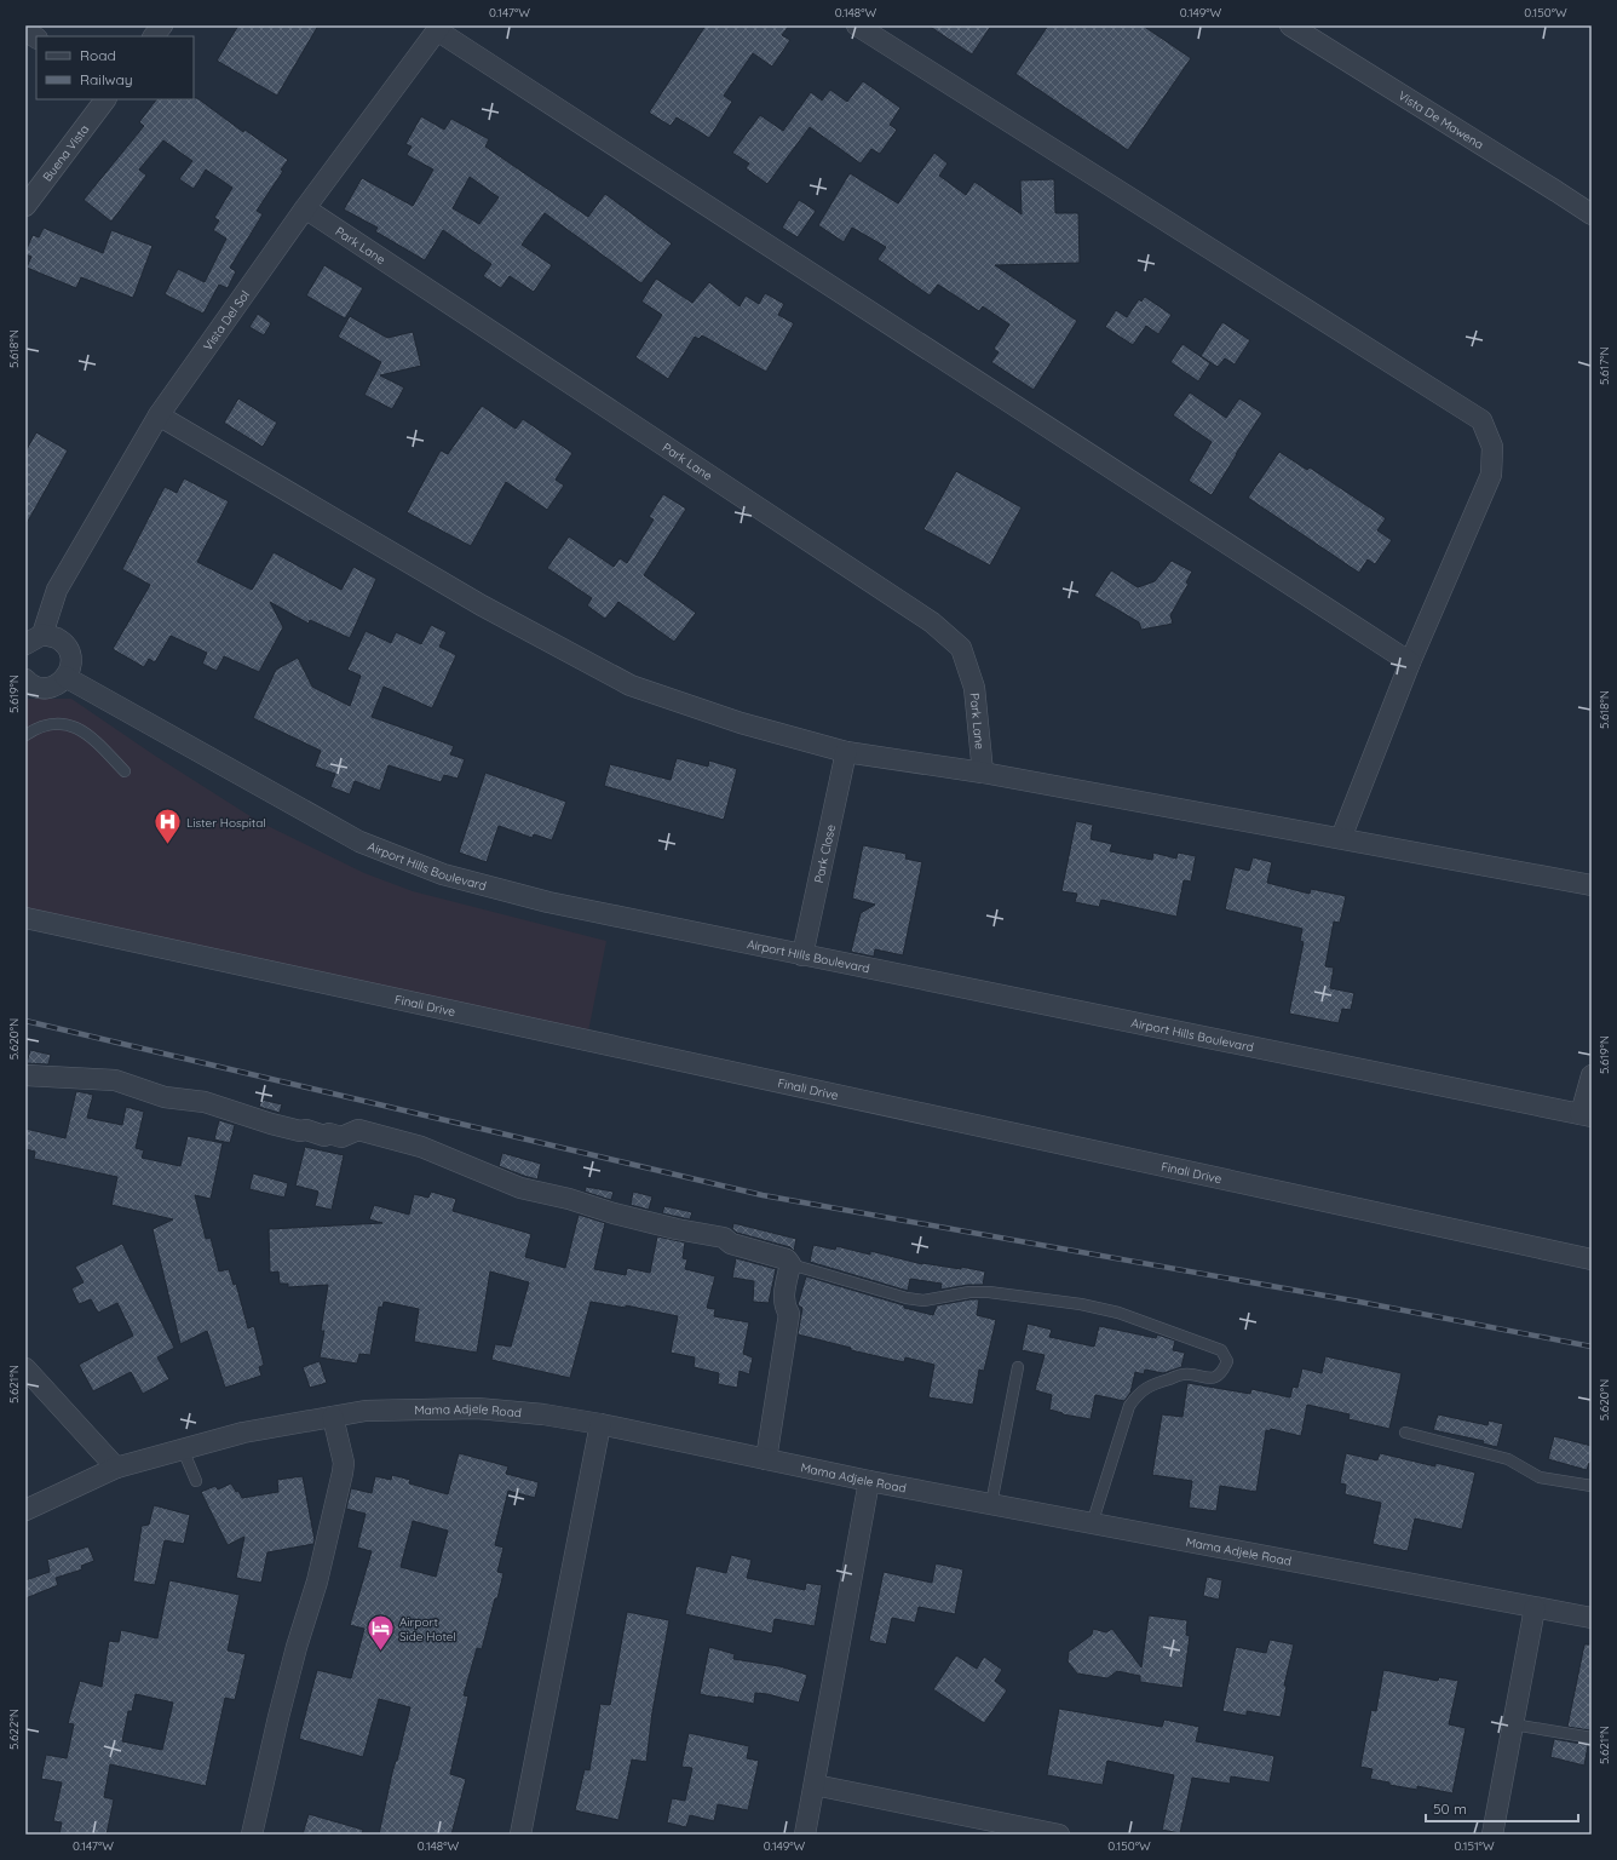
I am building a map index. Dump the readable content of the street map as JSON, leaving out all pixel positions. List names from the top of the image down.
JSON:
{
  "streets": {
    "street": [
      "Vista De Mawena",
      "Buena Vista",
      "Park Lane",
      "Vista Del Sol",
      "Park Close",
      "Airport Hills Boulevard",
      "Finali Drive",
      "Mama Adjele Road"
    ]
  },
  "crossings": [
    ["Park Lane", "Vista Del Sol"],
    ["Park Close", "Airport Hills Boulevard"]
  ],
  "places": {
    "hospital": ["Lister Hospital"],
    "hotel": ["Airport Side Hotel"]
  },
  "legend": ["Road", "Railway"],
  "scale_bar": "50 m",
  "coordinates": [
    "0.147°W",
    "0.148°W",
    "0.149°W",
    "0.150°W",
    "5.618°N",
    "5.617°N",
    "5.619°N",
    "5.620°N",
    "5.621°N",
    "5.622°N",
    "0.151°W"
  ]
}
